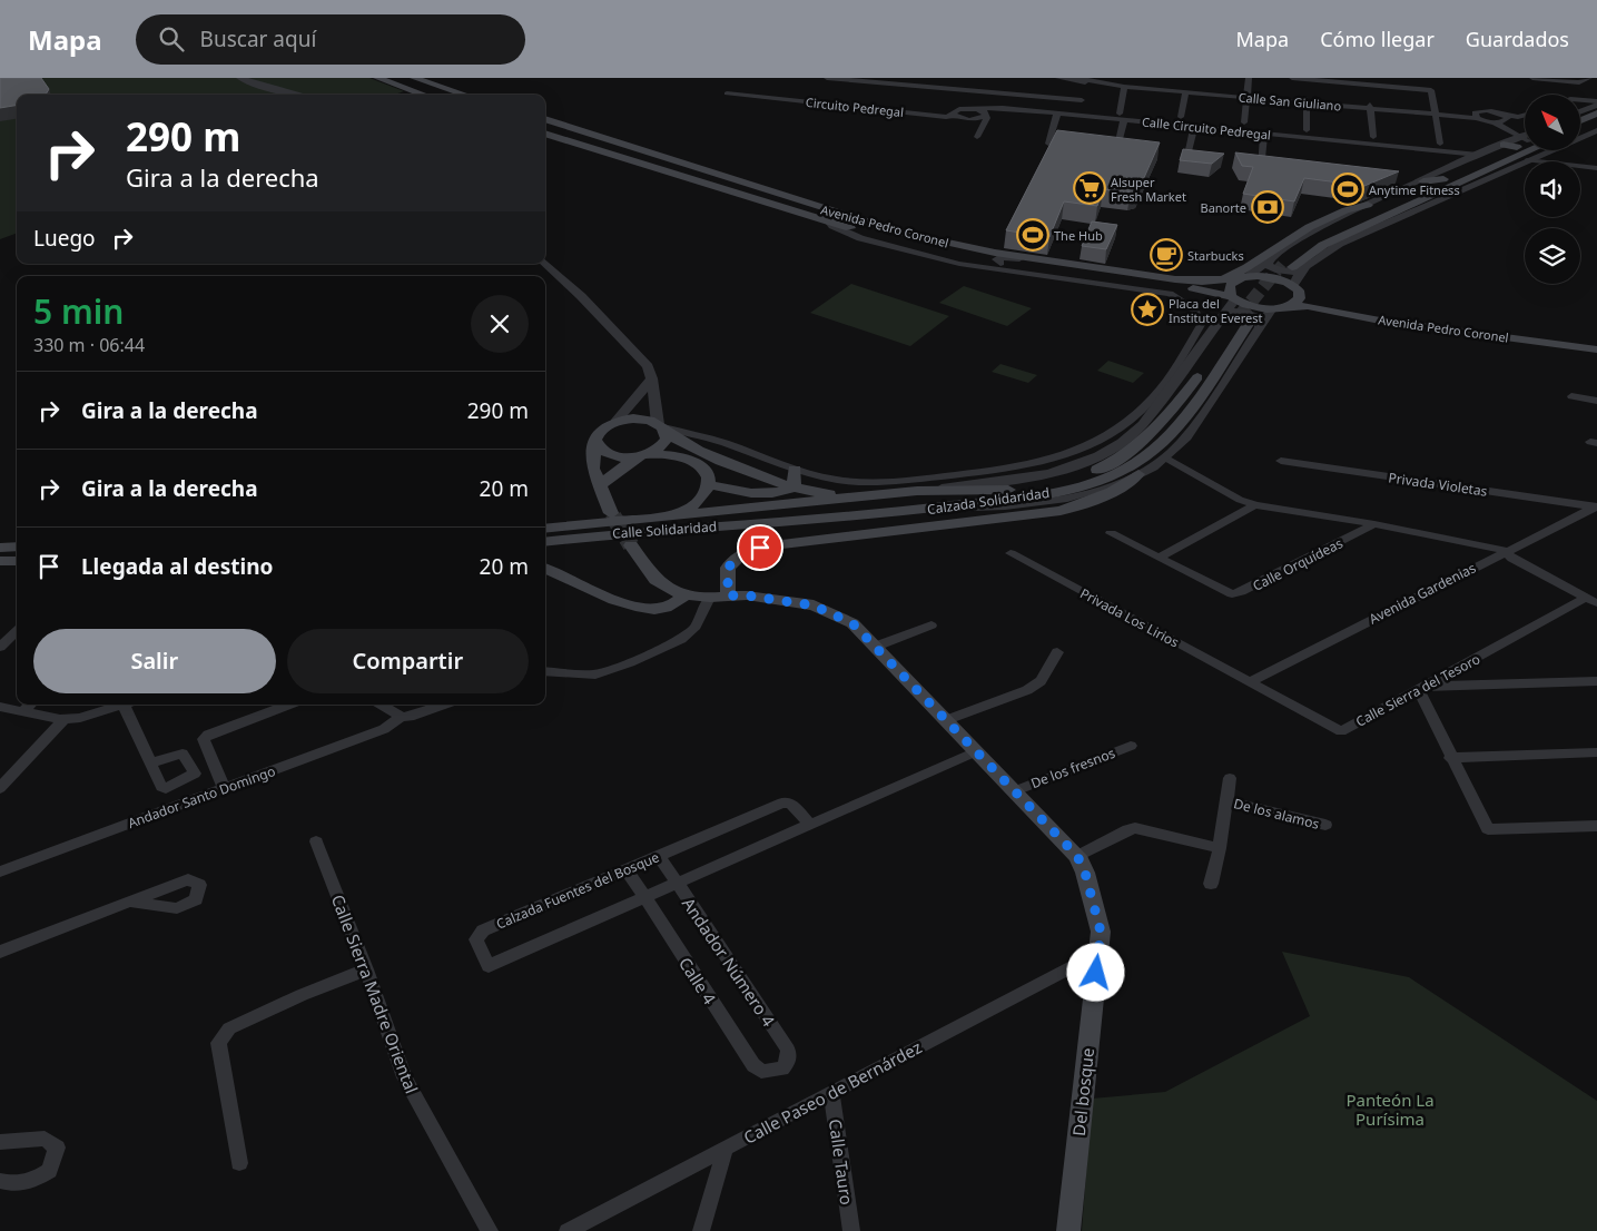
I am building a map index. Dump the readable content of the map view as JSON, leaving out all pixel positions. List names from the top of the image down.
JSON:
{
  "streets": {
    "main road": [
      "Avenida Pedro Coronel",
      "Calzada Solidaridad",
      "Calle Solidaridad",
      "Del bosque"
    ],
    "street": [
      "Calle San Giuliano",
      "Circuito Pedregal",
      "Calle Circuito Pedregal",
      "Privada Violetas",
      "Calle Orquídeas",
      "Avenida Gardenias",
      "Privada Los Lirios",
      "Calle Sierra del Tesoro",
      "De los fresnos",
      "Andador Santo Domingo",
      "De los alamos",
      "Calzada Fuentes del Bosque",
      "Andador Número 4",
      "Calle 4",
      "Calle Sierra Madre Oriental",
      "Calle Paseo de Bernárdez",
      "Calle Tauro"
    ]
  },
  "crossings": [
    ["Circuito Pedregal", "Calle Circuito Pedregal"],
    ["Avenida Pedro Coronel", "Calzada Solidaridad"],
    ["Privada Violetas", "Avenida Gardenias"],
    ["Calzada Solidaridad", "Calle Solidaridad"],
    ["Calzada Solidaridad", "Calle Orquídeas"],
    ["Calle Orquídeas", "Avenida Gardenias"],
    ["Avenida Gardenias", "Privada Los Lirios"],
    ["Avenida Gardenias", "Calle Sierra del Tesoro"],
    ["Privada Los Lirios", "Calle Sierra del Tesoro"],
    ["Calzada Fuentes del Bosque", "Andador Número 4"],
    ["Calzada Fuentes del Bosque", "Calle 4"],
    ["Andador Número 4", "Calle 4"],
    ["Calle Paseo de Bernárdez", "Del bosque"],
    ["Calle Paseo de Bernárdez", "Calle Tauro"]
  ],
  "parks": ["Panteón La Purísima"],
  "places": {
    "supermarket": ["Alsuper Fresh Market"],
    "sports": ["Anytime Fitness", "The Hub"],
    "bank": ["Banorte"],
    "cafe": ["Starbucks"],
    "place": ["Placa del Instituto Everest"]
  },
  "north": "top left",
  "page": {
    "header": "Mapa",
    "search": "Buscar aquí",
    "nav": ["Mapa", "Cómo llegar", "Guardados"],
    "turn": ["290 m", "Gira a la derecha"],
    "then": "Luego",
    "heading": ["5 min", "330 m · 06:44"],
    "list": [
      {
        "name": "Gira a la derecha",
        "value": "290 m"
      },
      {
        "name": "Gira a la derecha",
        "value": "20 m"
      },
      {
        "name": "Llegada al destino",
        "value": "20 m"
      }
    ],
    "buttons": ["Salir", "Compartir"]
  }
}
